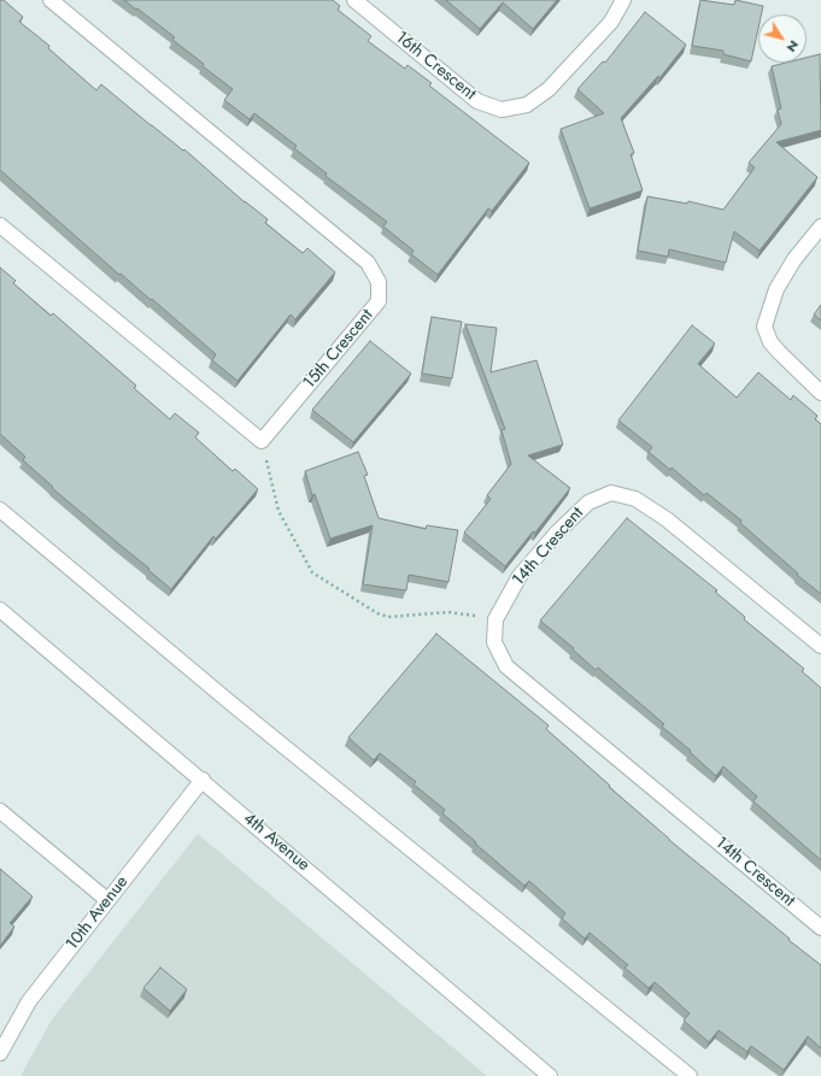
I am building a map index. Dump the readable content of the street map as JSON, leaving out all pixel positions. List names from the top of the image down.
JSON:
{
  "streets": {
    "street": [
      "16th Crescent",
      "15th Crescent",
      "14th Crescent",
      "4th Avenue",
      "10th Avenue"
    ]
  },
  "crossings": [
    ["4th Avenue", "10th Avenue"]
  ],
  "north": "bottom right"
}
